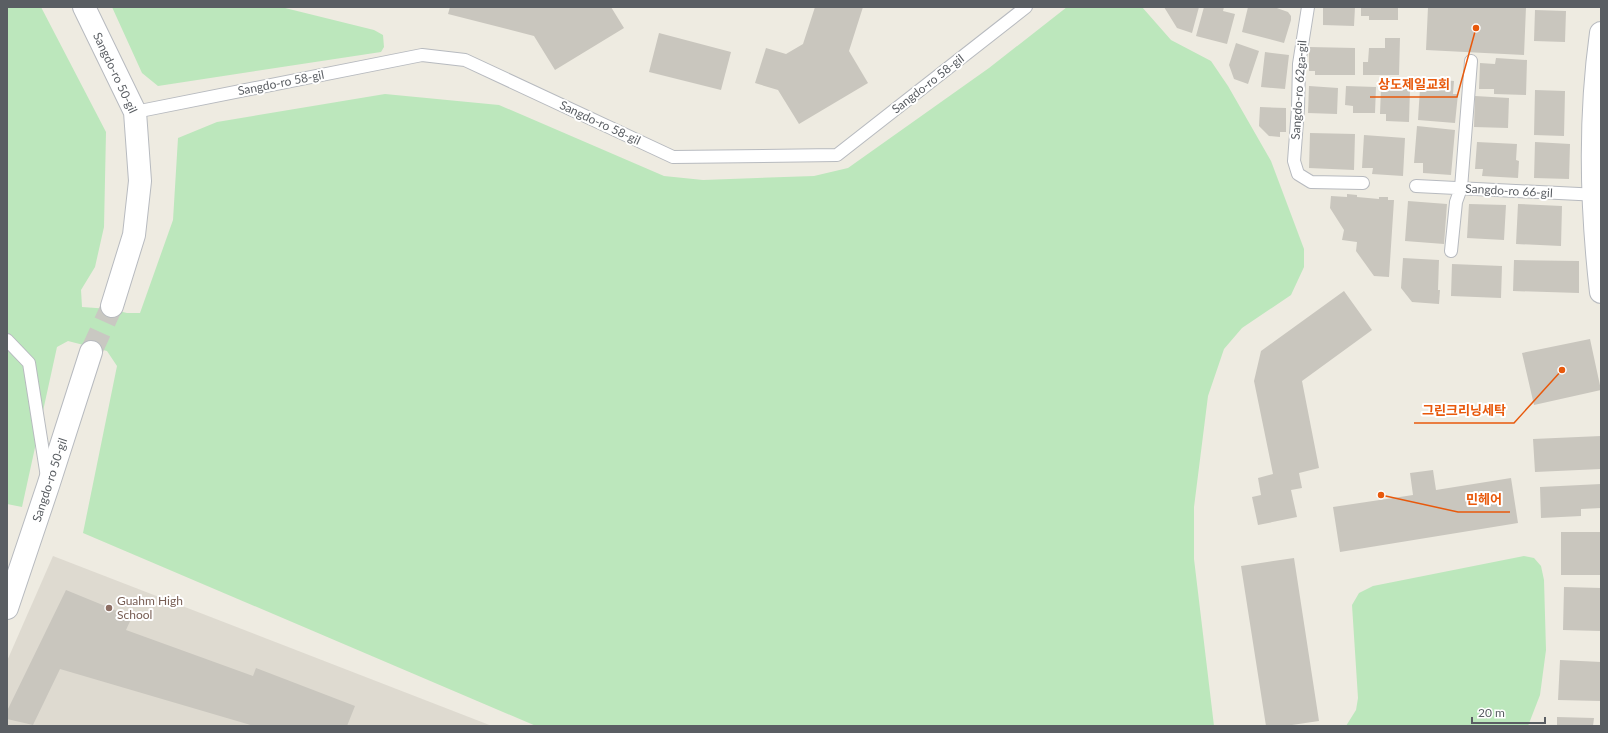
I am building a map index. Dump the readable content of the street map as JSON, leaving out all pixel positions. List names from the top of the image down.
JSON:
{
  "streets": {
    "street": ["Sangdo-ro 50-gil"],
    "lane": ["Sangdo-ro 58-gil", "Sangdo-ro 62ga-gil", "Sangdo-ro 66-gil"]
  },
  "crossings": [
    ["Sangdo-ro 50-gil", "Sangdo-ro 58-gil"]
  ],
  "places": [
    "상도제일교회",
    "그린크리닝세탁",
    "민헤어",
    "Guahm High School"
  ],
  "scale_bar": "20 m"
}
